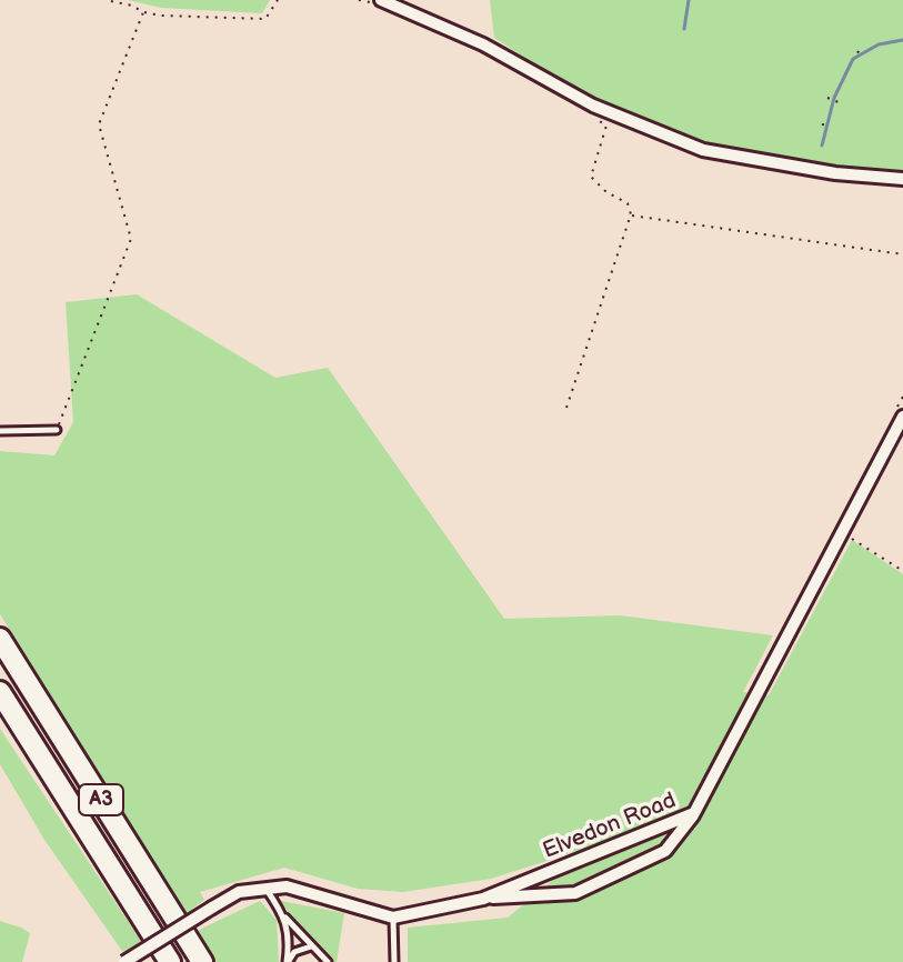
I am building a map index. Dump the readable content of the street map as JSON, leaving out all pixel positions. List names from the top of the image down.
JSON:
{
  "streets": {
    "highway": ["A3"],
    "street": ["Elvedon Road"]
  }
}
